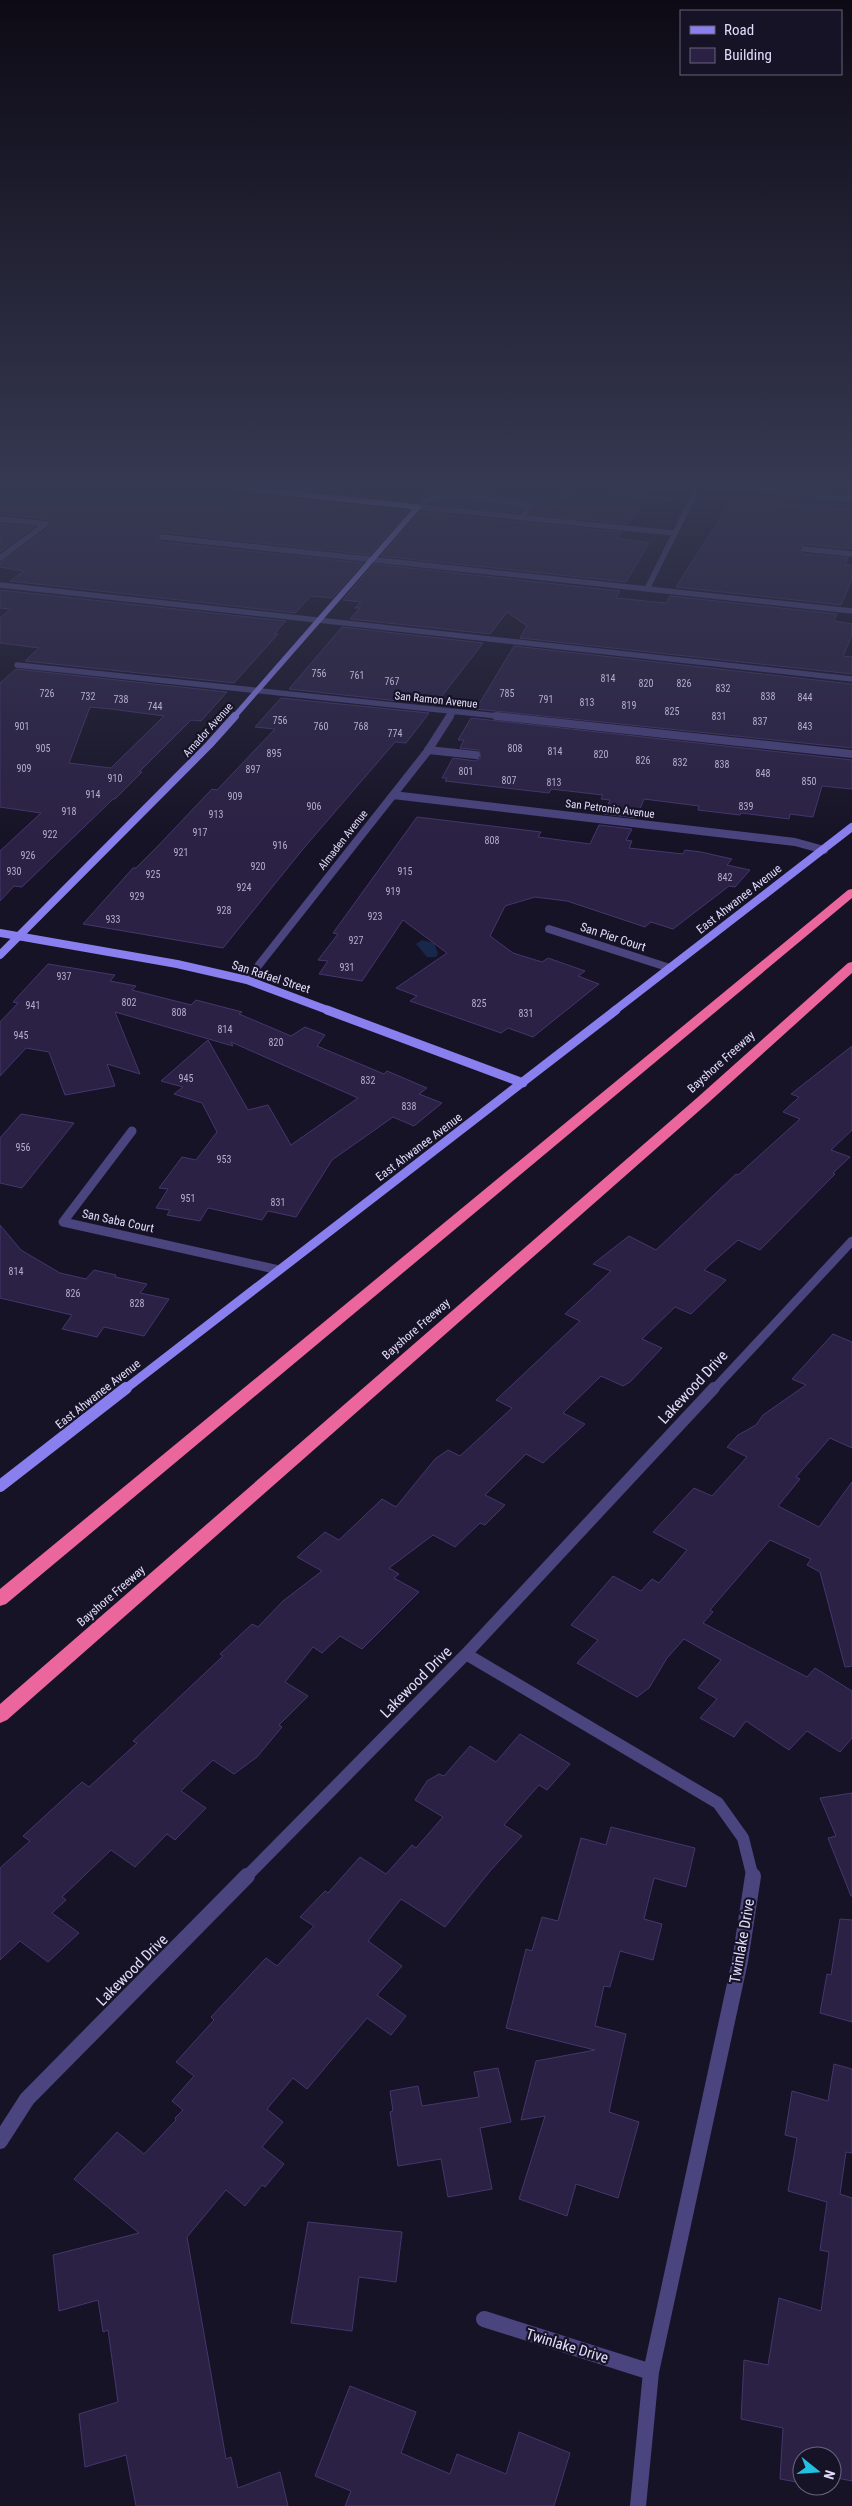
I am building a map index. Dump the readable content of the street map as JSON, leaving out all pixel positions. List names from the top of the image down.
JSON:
{
  "streets": {
    "highway": ["Bayshore Freeway"],
    "street": [
      "San Ramon Avenue",
      "Amador Avenue",
      "San Petronio Avenue",
      "Almaden Avenue",
      "East Ahwanee Avenue",
      "San Pier Court",
      "San Rafael Street",
      "San Saba Court",
      "Lakewood Drive",
      "Twinlake Drive"
    ]
  },
  "crossings": [
    ["San Ramon Avenue", "Amador Avenue"],
    ["San Ramon Avenue", "Almaden Avenue"],
    ["Amador Avenue", "San Rafael Street"],
    ["San Petronio Avenue", "Almaden Avenue"],
    ["San Petronio Avenue", "East Ahwanee Avenue"],
    ["Almaden Avenue", "San Rafael Street"],
    ["East Ahwanee Avenue", "San Pier Court"],
    ["East Ahwanee Avenue", "San Rafael Street"],
    ["East Ahwanee Avenue", "San Saba Court"],
    ["Lakewood Drive", "Twinlake Drive"]
  ],
  "house_numbers": [
    "756",
    "761",
    "814",
    "767",
    "820",
    "826",
    "832",
    "726",
    "785",
    "732",
    "838",
    "844",
    "738",
    "791",
    "813",
    "819",
    "744",
    "825",
    "831",
    "756",
    "837",
    "901",
    "760",
    "768",
    "843",
    "774",
    "905",
    "808",
    "814",
    "895",
    "820",
    "826",
    "832",
    "838",
    "909",
    "897",
    "801",
    "848",
    "910",
    "807",
    "850",
    "813",
    "914",
    "909",
    "906",
    "839",
    "918",
    "913",
    "917",
    "922",
    "808",
    "916",
    "921",
    "926",
    "920",
    "930",
    "915",
    "925",
    "842",
    "924",
    "919",
    "929",
    "928",
    "923",
    "933",
    "927",
    "931",
    "937",
    "802",
    "825",
    "941",
    "808",
    "831",
    "814",
    "945",
    "820",
    "945",
    "832",
    "838",
    "956",
    "953",
    "951",
    "831",
    "814",
    "826",
    "828"
  ],
  "legend": ["Road", "Building"],
  "north": "right"
}
